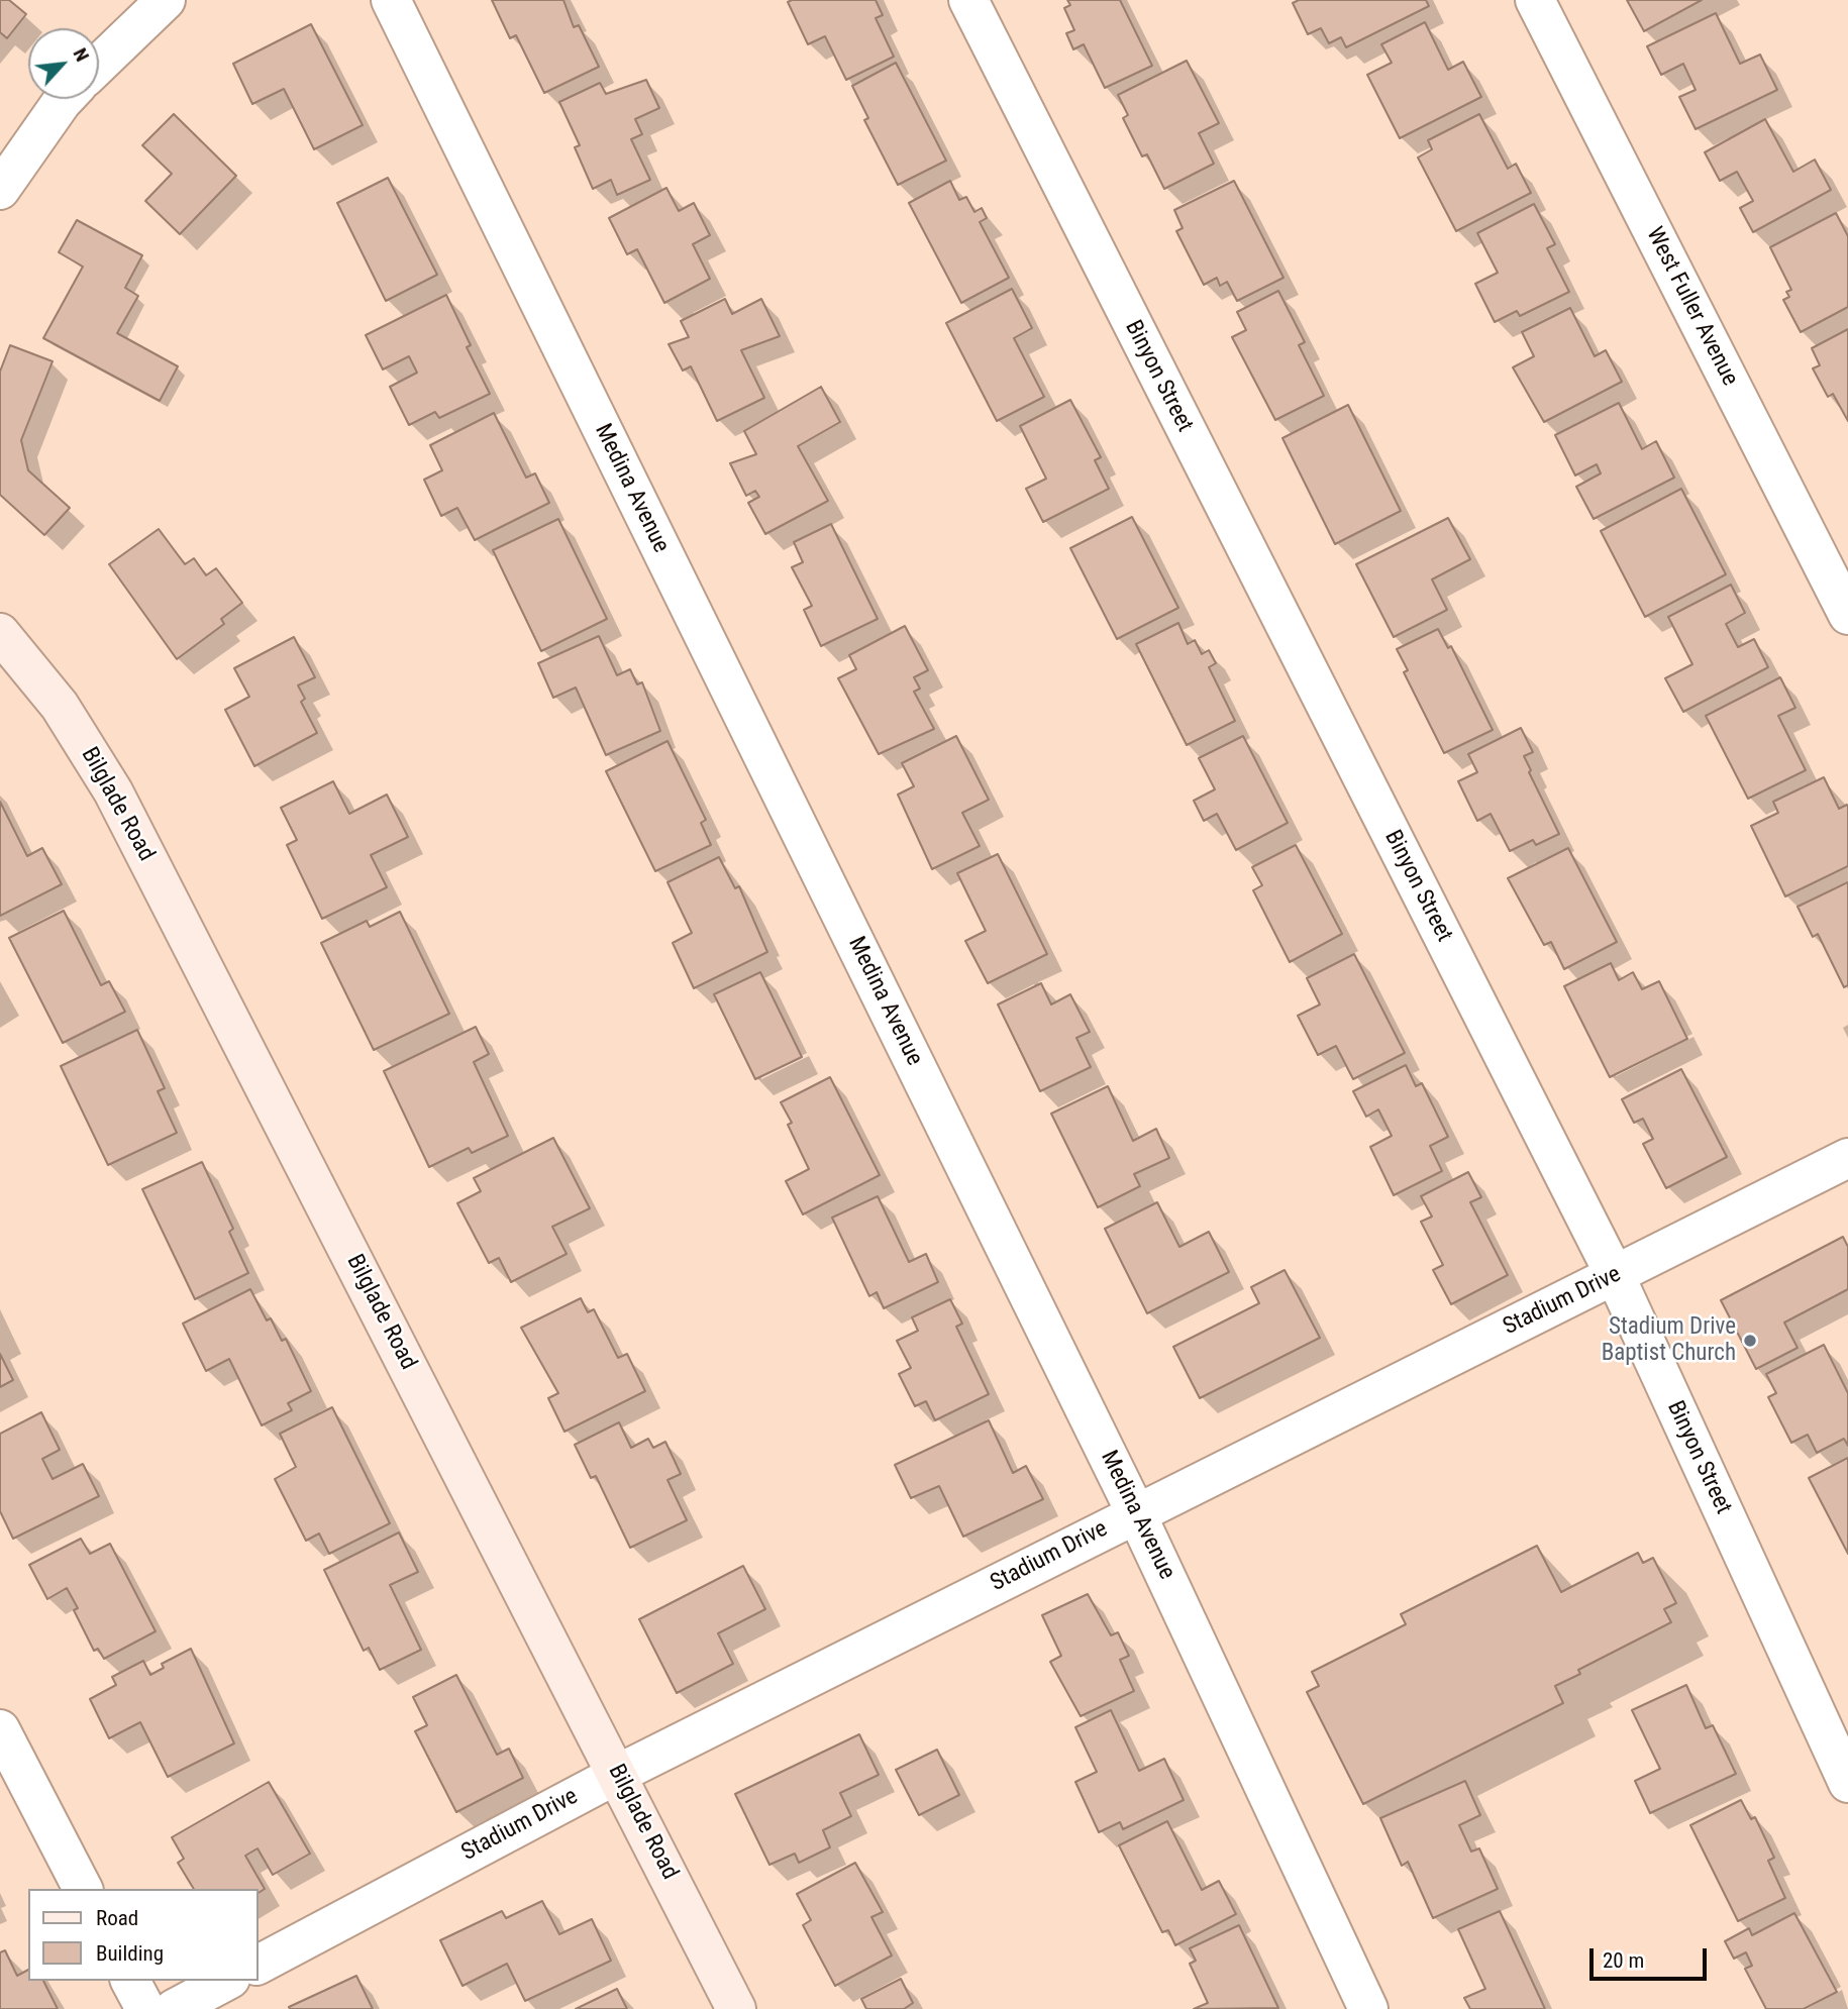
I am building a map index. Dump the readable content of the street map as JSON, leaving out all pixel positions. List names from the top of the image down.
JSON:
{
  "streets": {
    "street": [
      "West Fuller Avenue",
      "Binyon Street",
      "Medina Avenue",
      "Bilglade Road",
      "Stadium Drive"
    ]
  },
  "crossings": [
    ["Binyon Street", "Stadium Drive"],
    ["Medina Avenue", "Stadium Drive"],
    ["Bilglade Road", "Stadium Drive"]
  ],
  "places": ["Stadium Drive Baptist Church"],
  "legend": ["Road", "Building"],
  "scale_bar": "20 m",
  "north": "top right"
}
